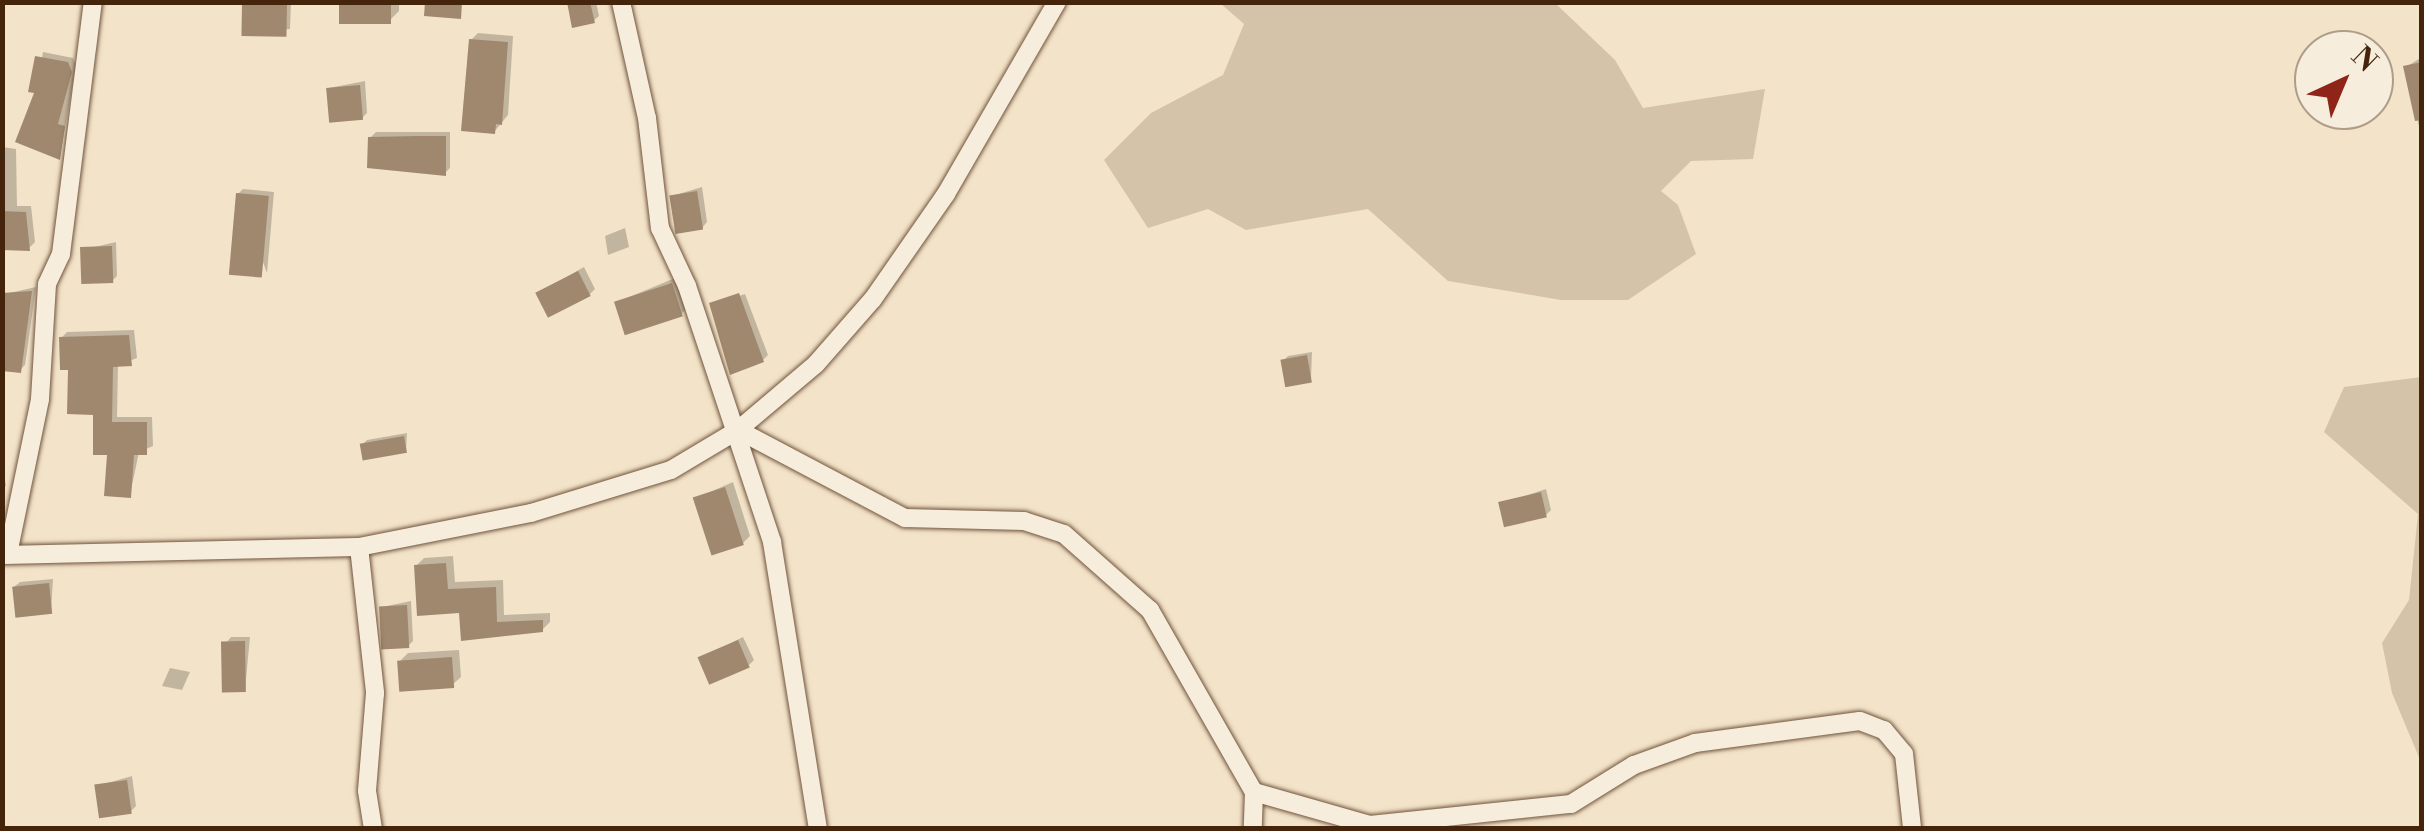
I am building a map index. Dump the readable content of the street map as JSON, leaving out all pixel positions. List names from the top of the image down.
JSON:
{
  "north": "top right"
}
